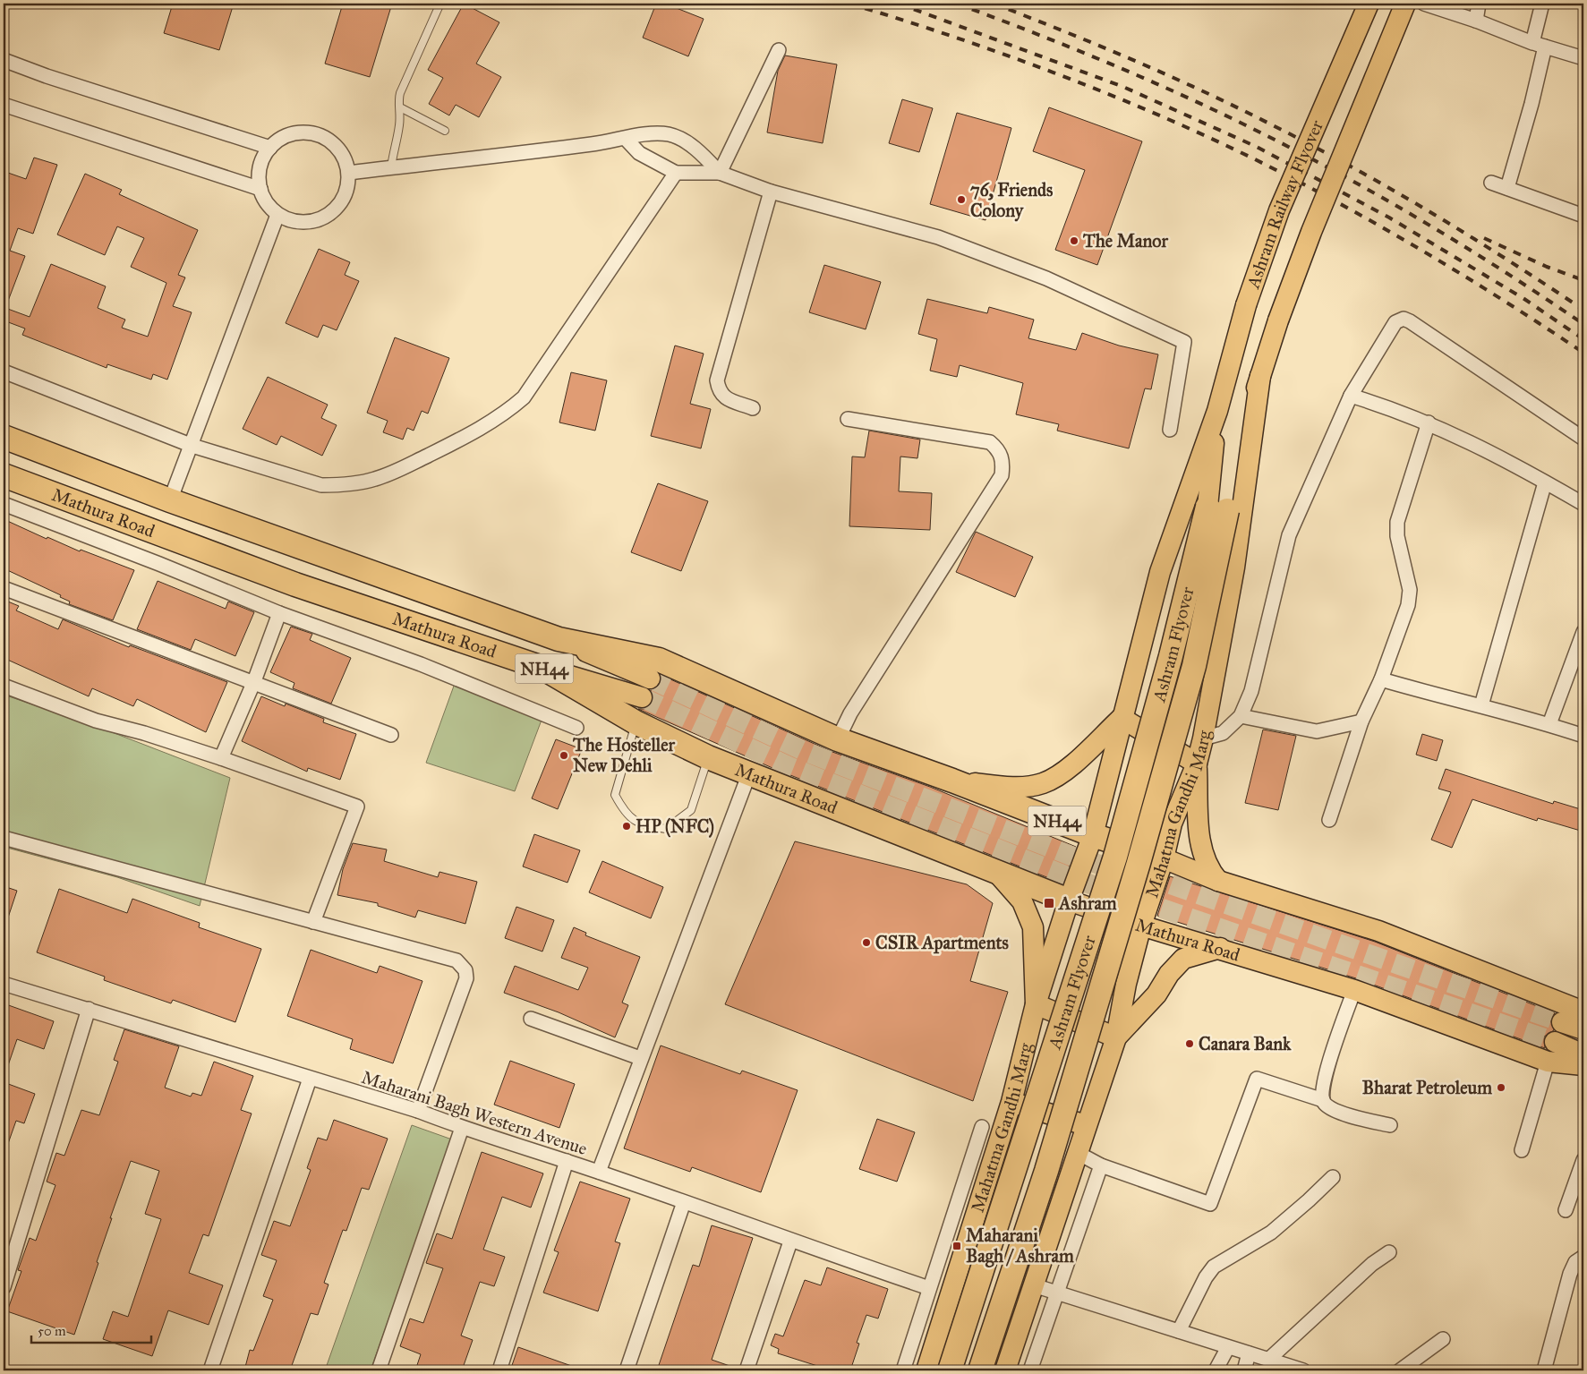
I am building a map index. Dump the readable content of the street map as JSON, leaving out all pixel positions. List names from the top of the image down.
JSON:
{
  "streets": {
    "highway": ["Mathura Road", "Ashram Flyover", "NH44"],
    "main road": ["Ashram Railway Flyover", "Mahatma Gandhi Marg"],
    "street": ["Maharani Bagh Western Avenue"]
  },
  "crossings": [
    ["Ashram Railway Flyover", "Mahatma Gandhi Marg"],
    ["Mathura Road", "Mahatma Gandhi Marg"]
  ],
  "places": {
    "other": [
      "76, Friends Colony",
      "The Manor",
      "The Hosteller New Dehli",
      "HP (NFC)",
      "CSIR Apartments",
      "Canara Bank",
      "Bharat Petroleum"
    ],
    "transit": ["Ashram", "Maharani Bagh / Ashram"]
  },
  "scale_bar": "50 m"
}
